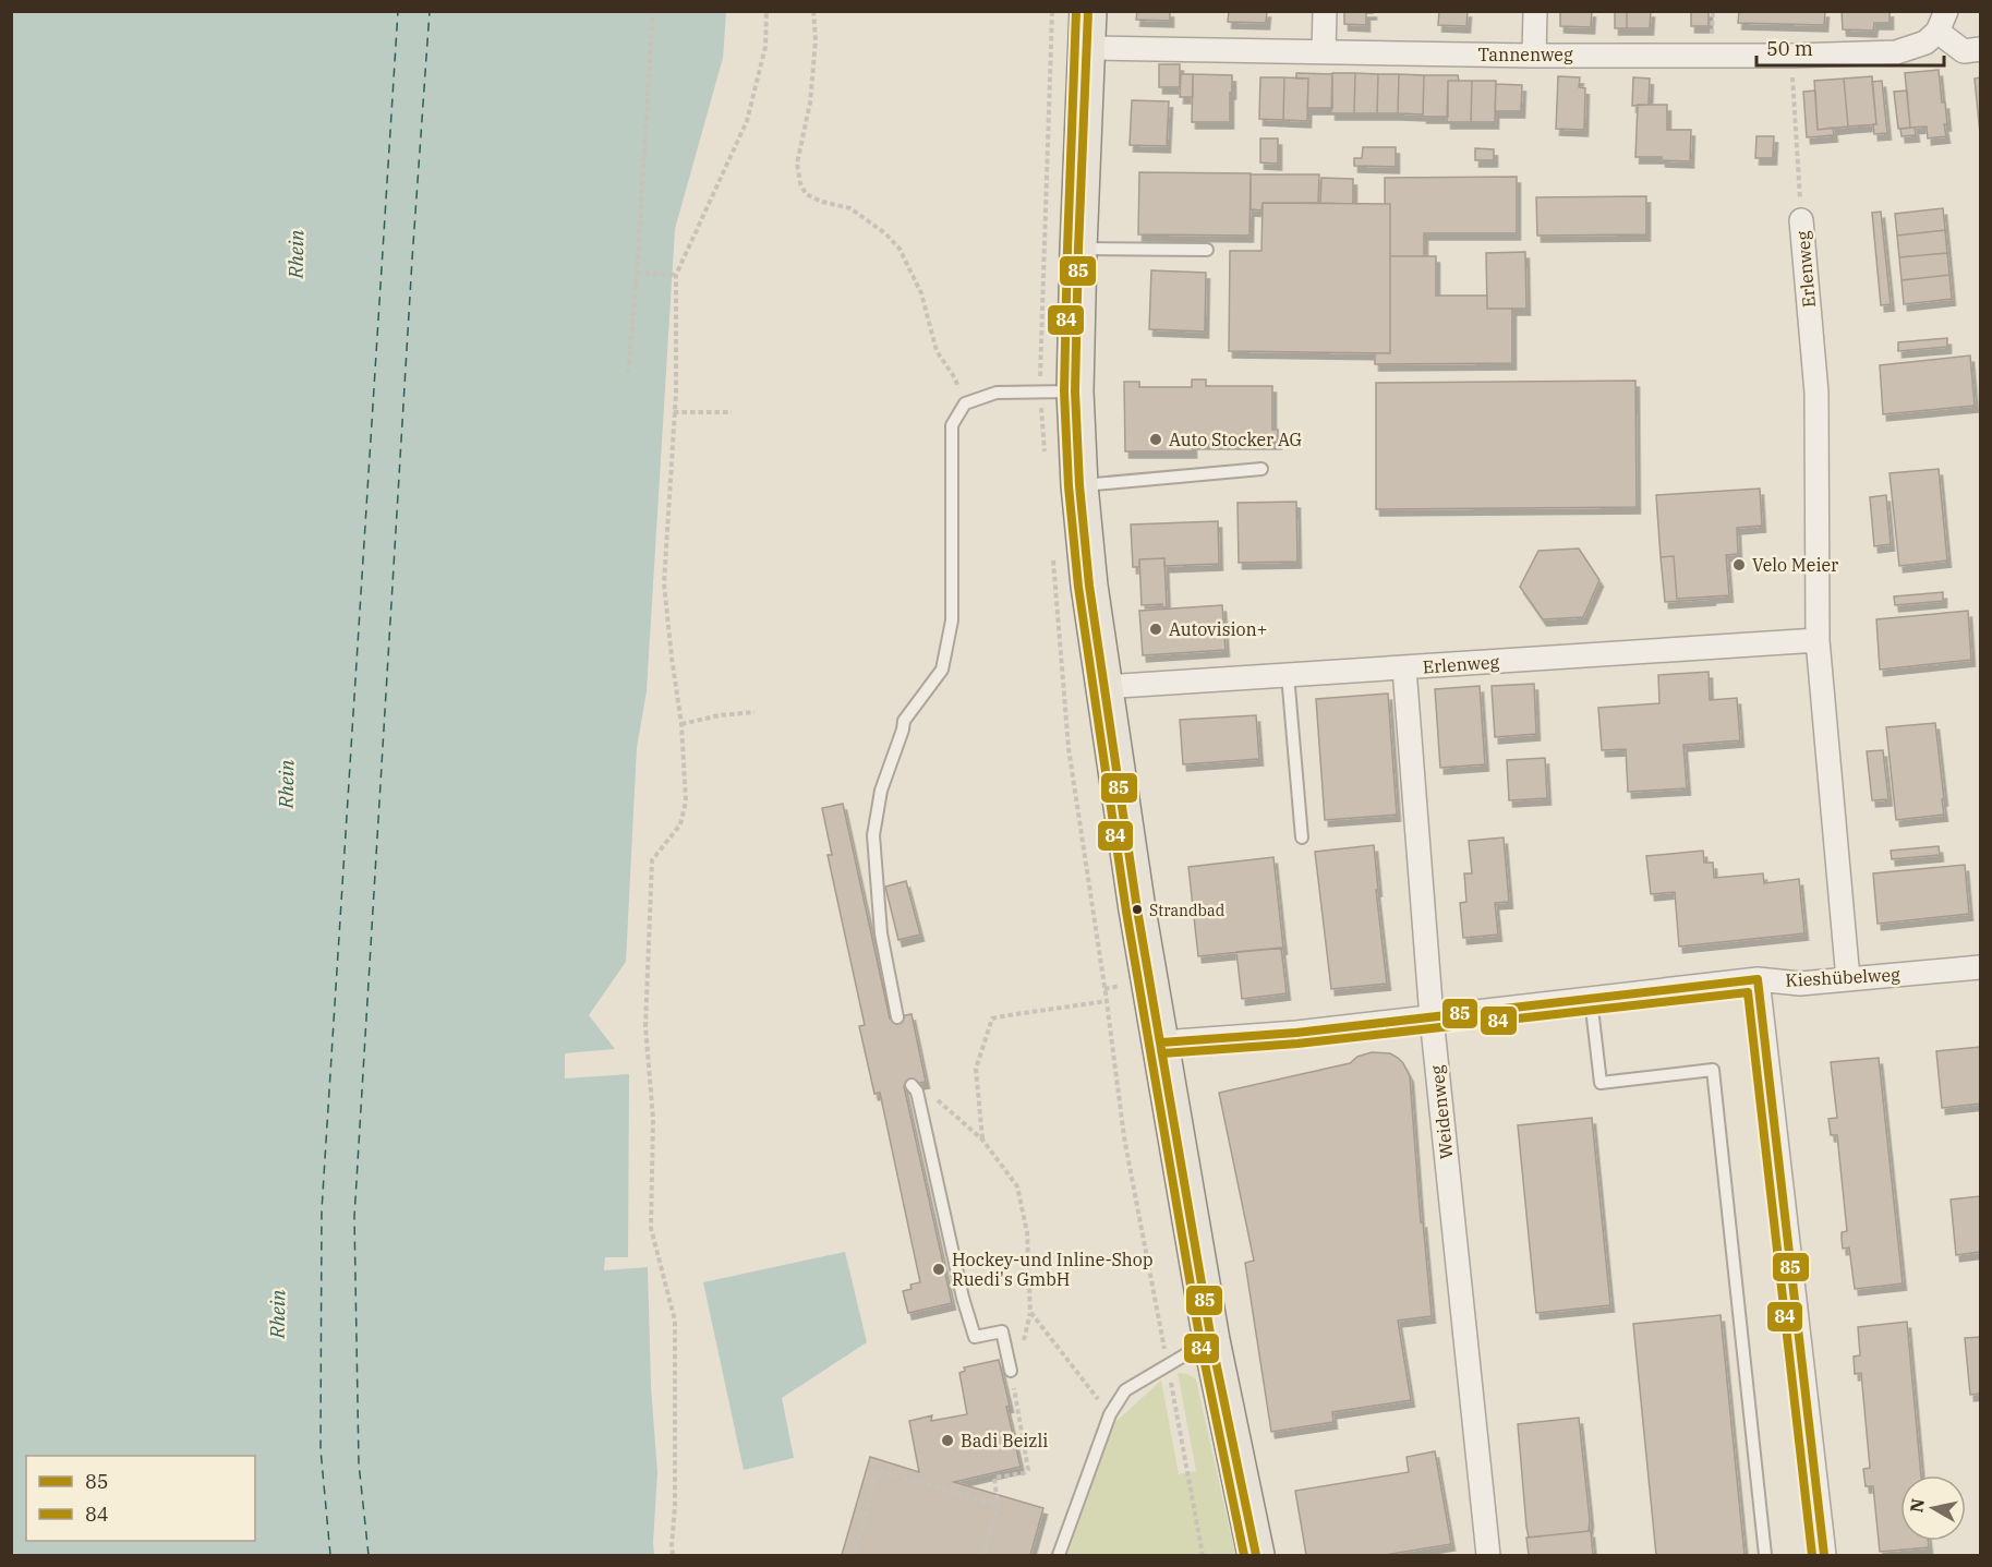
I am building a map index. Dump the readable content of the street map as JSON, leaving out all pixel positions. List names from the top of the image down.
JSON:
{
  "streets": {
    "street": [
      "Tannenweg",
      "Erlenweg",
      "Kieshübelweg",
      "Weidenweg"
    ]
  },
  "crossings": [
    ["Tannenweg", "Erlenweg"],
    ["Erlenweg", "Kieshübelweg"],
    ["Erlenweg", "Weidenweg"],
    ["Kieshübelweg", "Weidenweg"]
  ],
  "water": ["Rhein"],
  "places": [
    "Auto Stocker AG",
    "Velo Meier",
    "Autovision+",
    "Strandbad",
    "Hockey-und Inline-Shop Ruedi's GmbH",
    "Badi Beizli"
  ],
  "lines": ["transit line 85", "transit line 84"],
  "legend": ["85", "84"],
  "scale_bar": "50 m",
  "north": "left"
}
